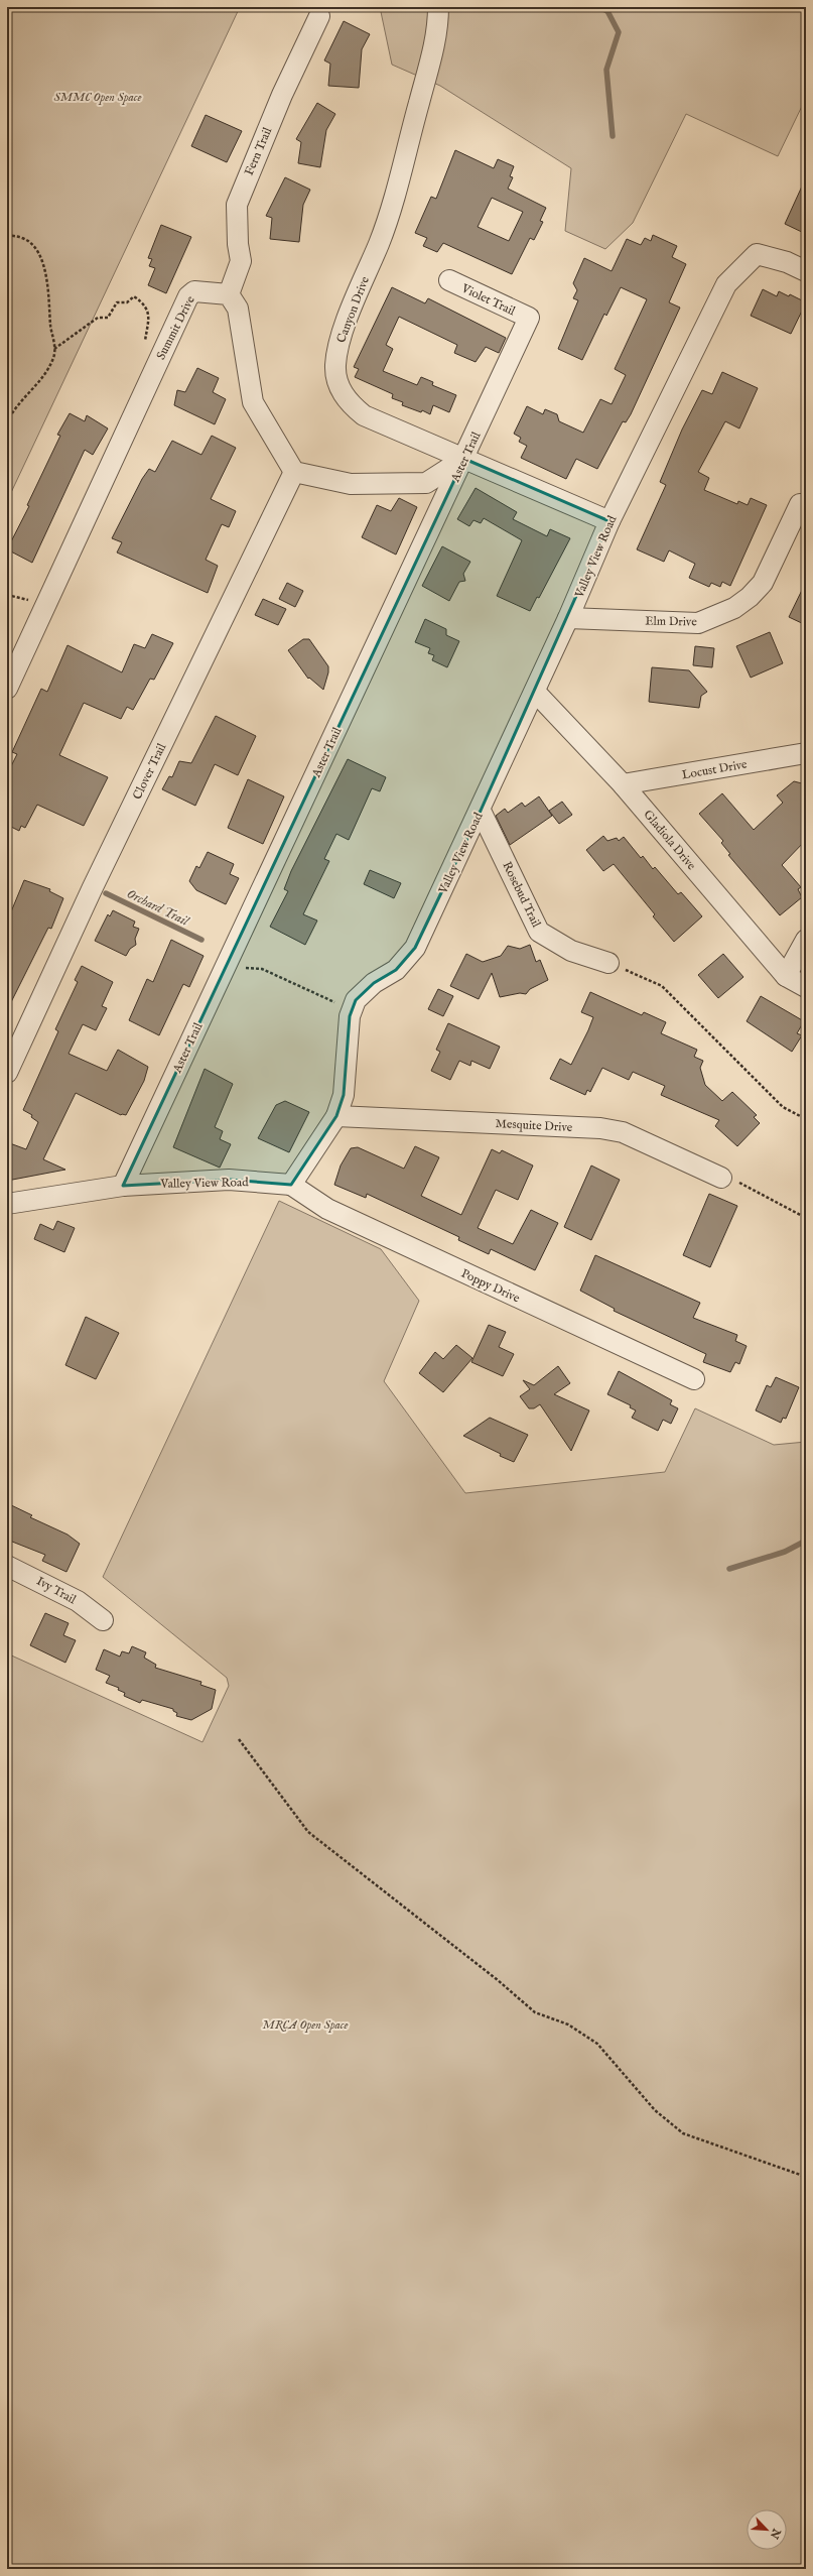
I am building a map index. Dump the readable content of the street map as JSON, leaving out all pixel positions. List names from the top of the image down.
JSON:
{
  "streets": {
    "street": [
      "Fern Trail",
      "Violet Trail",
      "Canyon Drive",
      "Summit Drive",
      "Aster Trail",
      "Valley View Road",
      "Elm Drive",
      "Locust Drive",
      "Clover Trail",
      "Gladiola Drive",
      "Rosebud Trail",
      "Mesquite Drive",
      "Poppy Drive",
      "Ivy Trail"
    ]
  },
  "crossings": [
    ["Fern Trail", "Summit Drive"],
    ["Violet Trail", "Aster Trail"],
    ["Canyon Drive", "Aster Trail"],
    ["Canyon Drive", "Valley View Road"],
    ["Aster Trail", "Valley View Road"],
    ["Valley View Road", "Elm Drive"],
    ["Valley View Road", "Gladiola Drive"],
    ["Valley View Road", "Rosebud Trail"],
    ["Valley View Road", "Mesquite Drive"],
    ["Valley View Road", "Poppy Drive"],
    ["Locust Drive", "Gladiola Drive"]
  ],
  "water": ["Orchard Trail"],
  "parks": ["SMMC Open Space", "MRCA Open Space"],
  "north": "bottom right"
}
